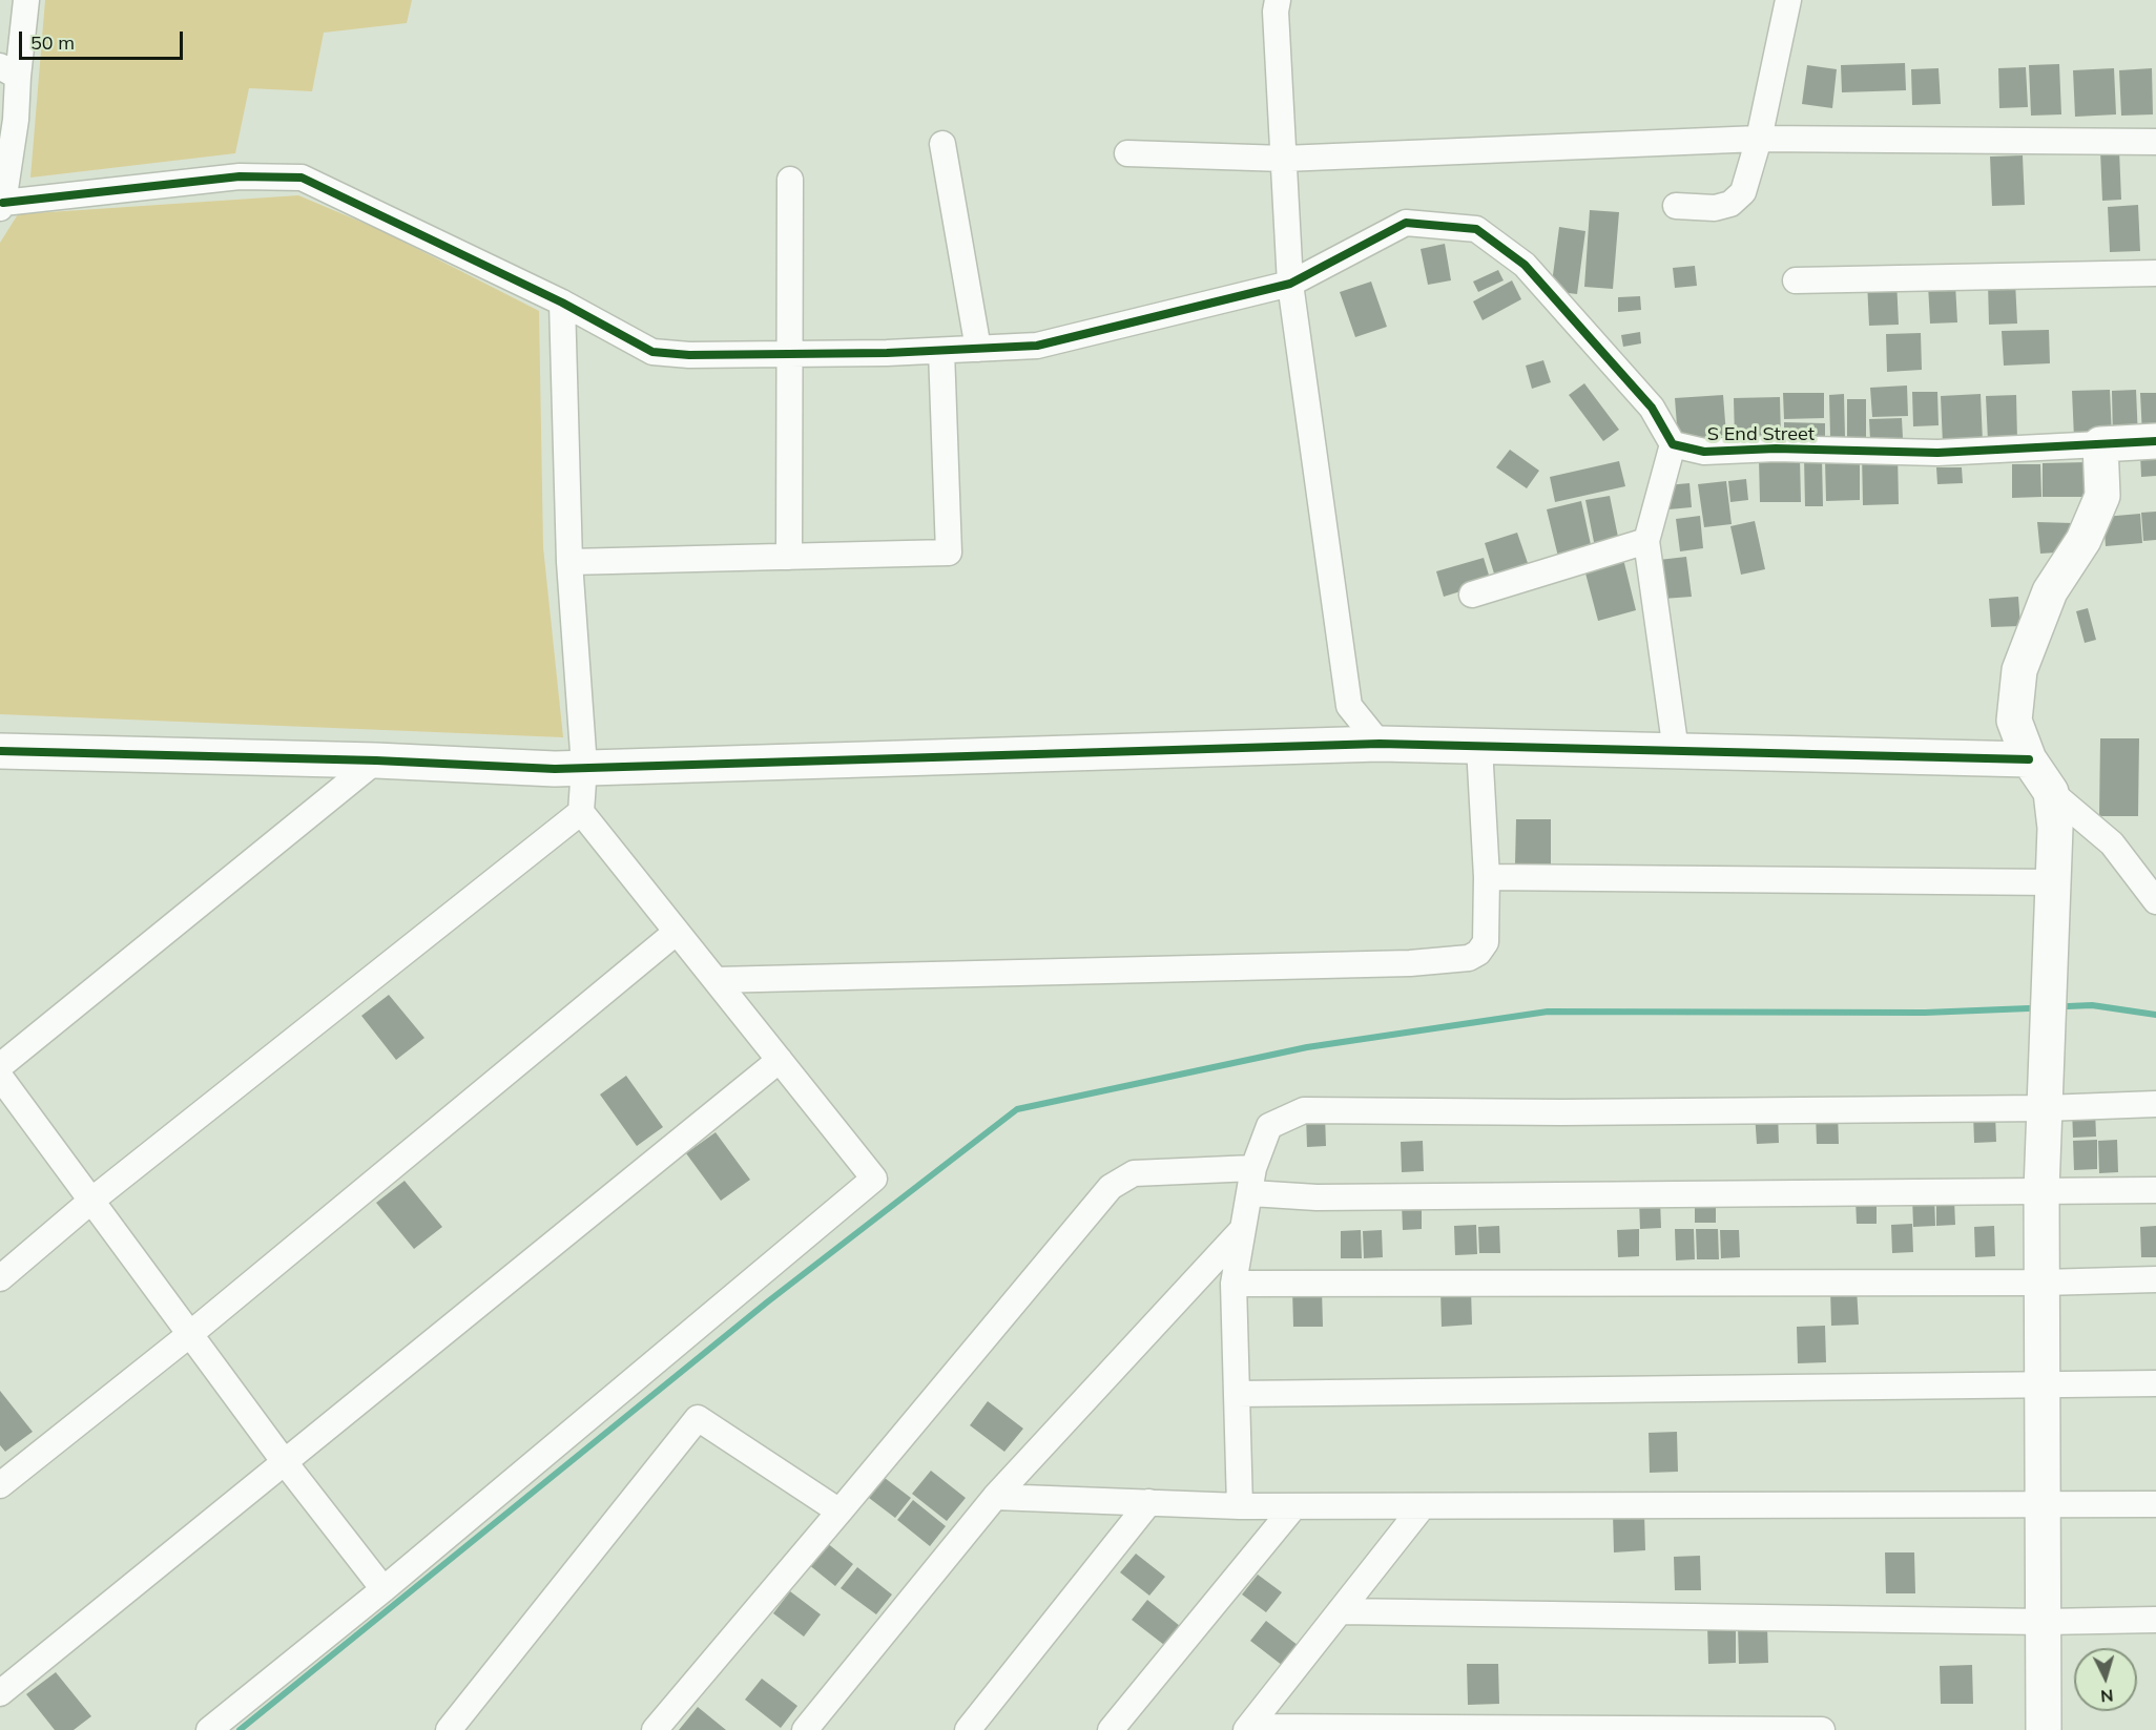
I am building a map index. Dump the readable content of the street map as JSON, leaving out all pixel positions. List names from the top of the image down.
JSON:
{
  "streets": {
    "street": ["S End Street"]
  },
  "scale_bar": "50 m",
  "north": "bottom"
}
